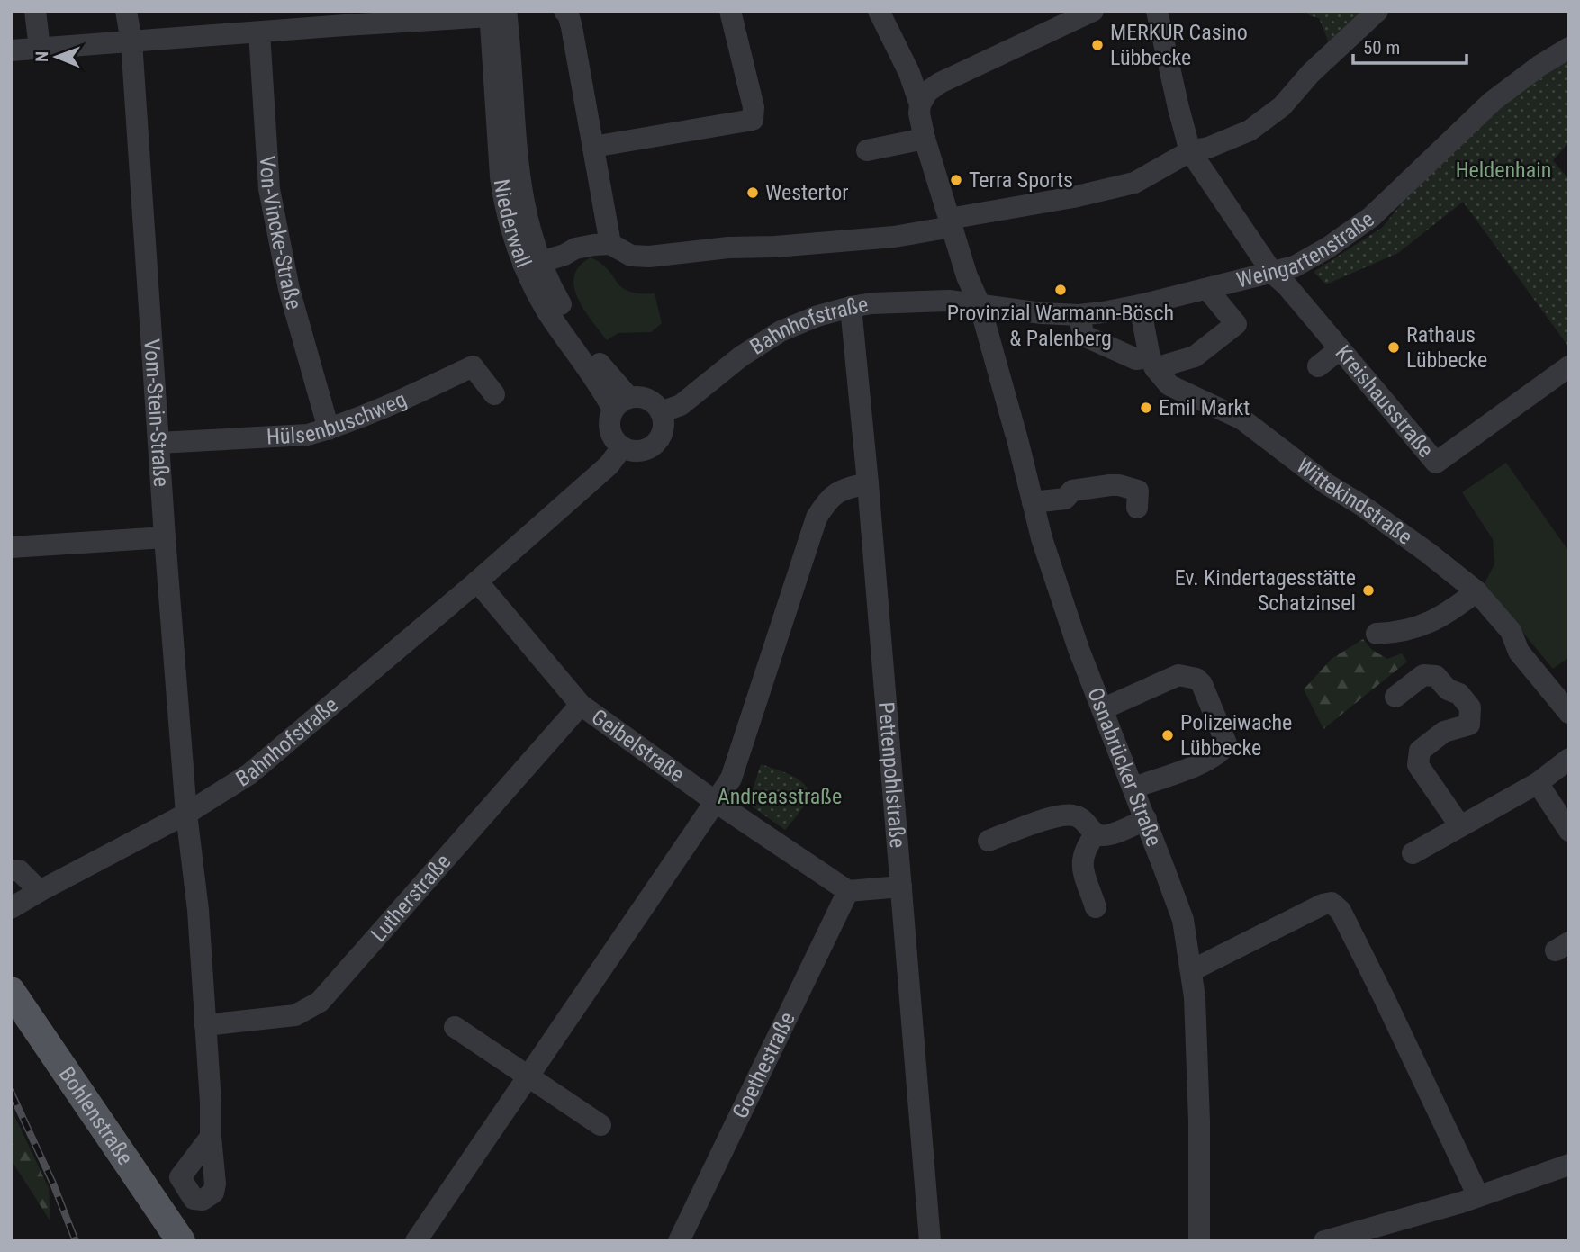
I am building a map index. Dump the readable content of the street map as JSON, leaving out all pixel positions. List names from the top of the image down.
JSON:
{
  "streets": {
    "main road": ["Bohlenstraße"],
    "street": [
      "Niederwall",
      "Von-Vincke-Straße",
      "Weingartenstraße",
      "Bahnhofstraße",
      "Kreishausstraße",
      "Vom-Stein-Straße",
      "Hülsenbuschweg",
      "Wittekindstraße",
      "Geibelstraße",
      "Osnabrücker Straße",
      "Pettenpohlstraße",
      "Lutherstraße",
      "Goethestraße"
    ]
  },
  "crossings": [
    ["Niederwall", "Bahnhofstraße"],
    ["Von-Vincke-Straße", "Hülsenbuschweg"],
    ["Weingartenstraße", "Bahnhofstraße"],
    ["Weingartenstraße", "Kreishausstraße"],
    ["Weingartenstraße", "Osnabrücker Straße"],
    ["Bahnhofstraße", "Vom-Stein-Straße"],
    ["Bahnhofstraße", "Geibelstraße"],
    ["Bahnhofstraße", "Osnabrücker Straße"],
    ["Bahnhofstraße", "Pettenpohlstraße"],
    ["Vom-Stein-Straße", "Hülsenbuschweg"],
    ["Geibelstraße", "Lutherstraße"],
    ["Geibelstraße", "Goethestraße"]
  ],
  "parks": ["Heldenhain", "Andreasstraße"],
  "places": [
    "MERKUR Casino Lübbecke",
    "Terra Sports",
    "Westertor",
    "Provinzial Warmann-Bösch & Palenberg",
    "Rathaus Lübbecke",
    "Emil Markt",
    "Ev. Kindertagesstätte Schatzinsel",
    "Polizeiwache Lübbecke"
  ],
  "scale_bar": "50 m",
  "north": "left"
}
